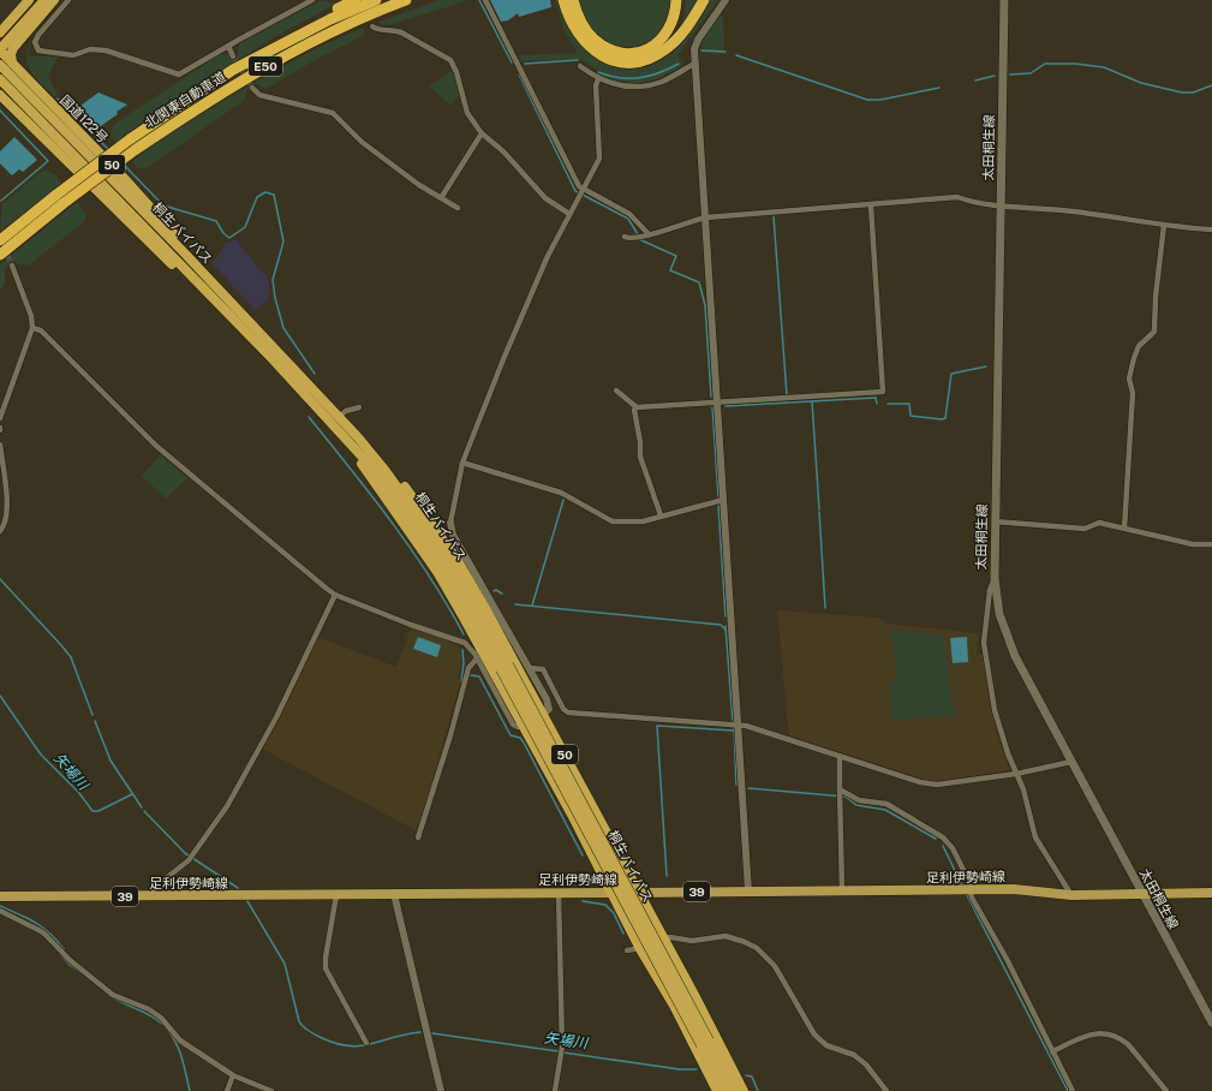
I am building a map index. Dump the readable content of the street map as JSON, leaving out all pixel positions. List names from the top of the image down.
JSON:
{
  "streets": {
    "highway": [
      "E50",
      "北関東自動車道",
      "50",
      "桐生バイパス"
    ],
    "main road": ["太田桐生線", "足利伊勢崎線", "39"]
  },
  "crossings": [
    ["太田桐生線", "足利伊勢崎線"],
    ["50", "桐生バイパス"],
    ["50", "足利伊勢崎線"]
  ],
  "water": ["矢場川"]
}
